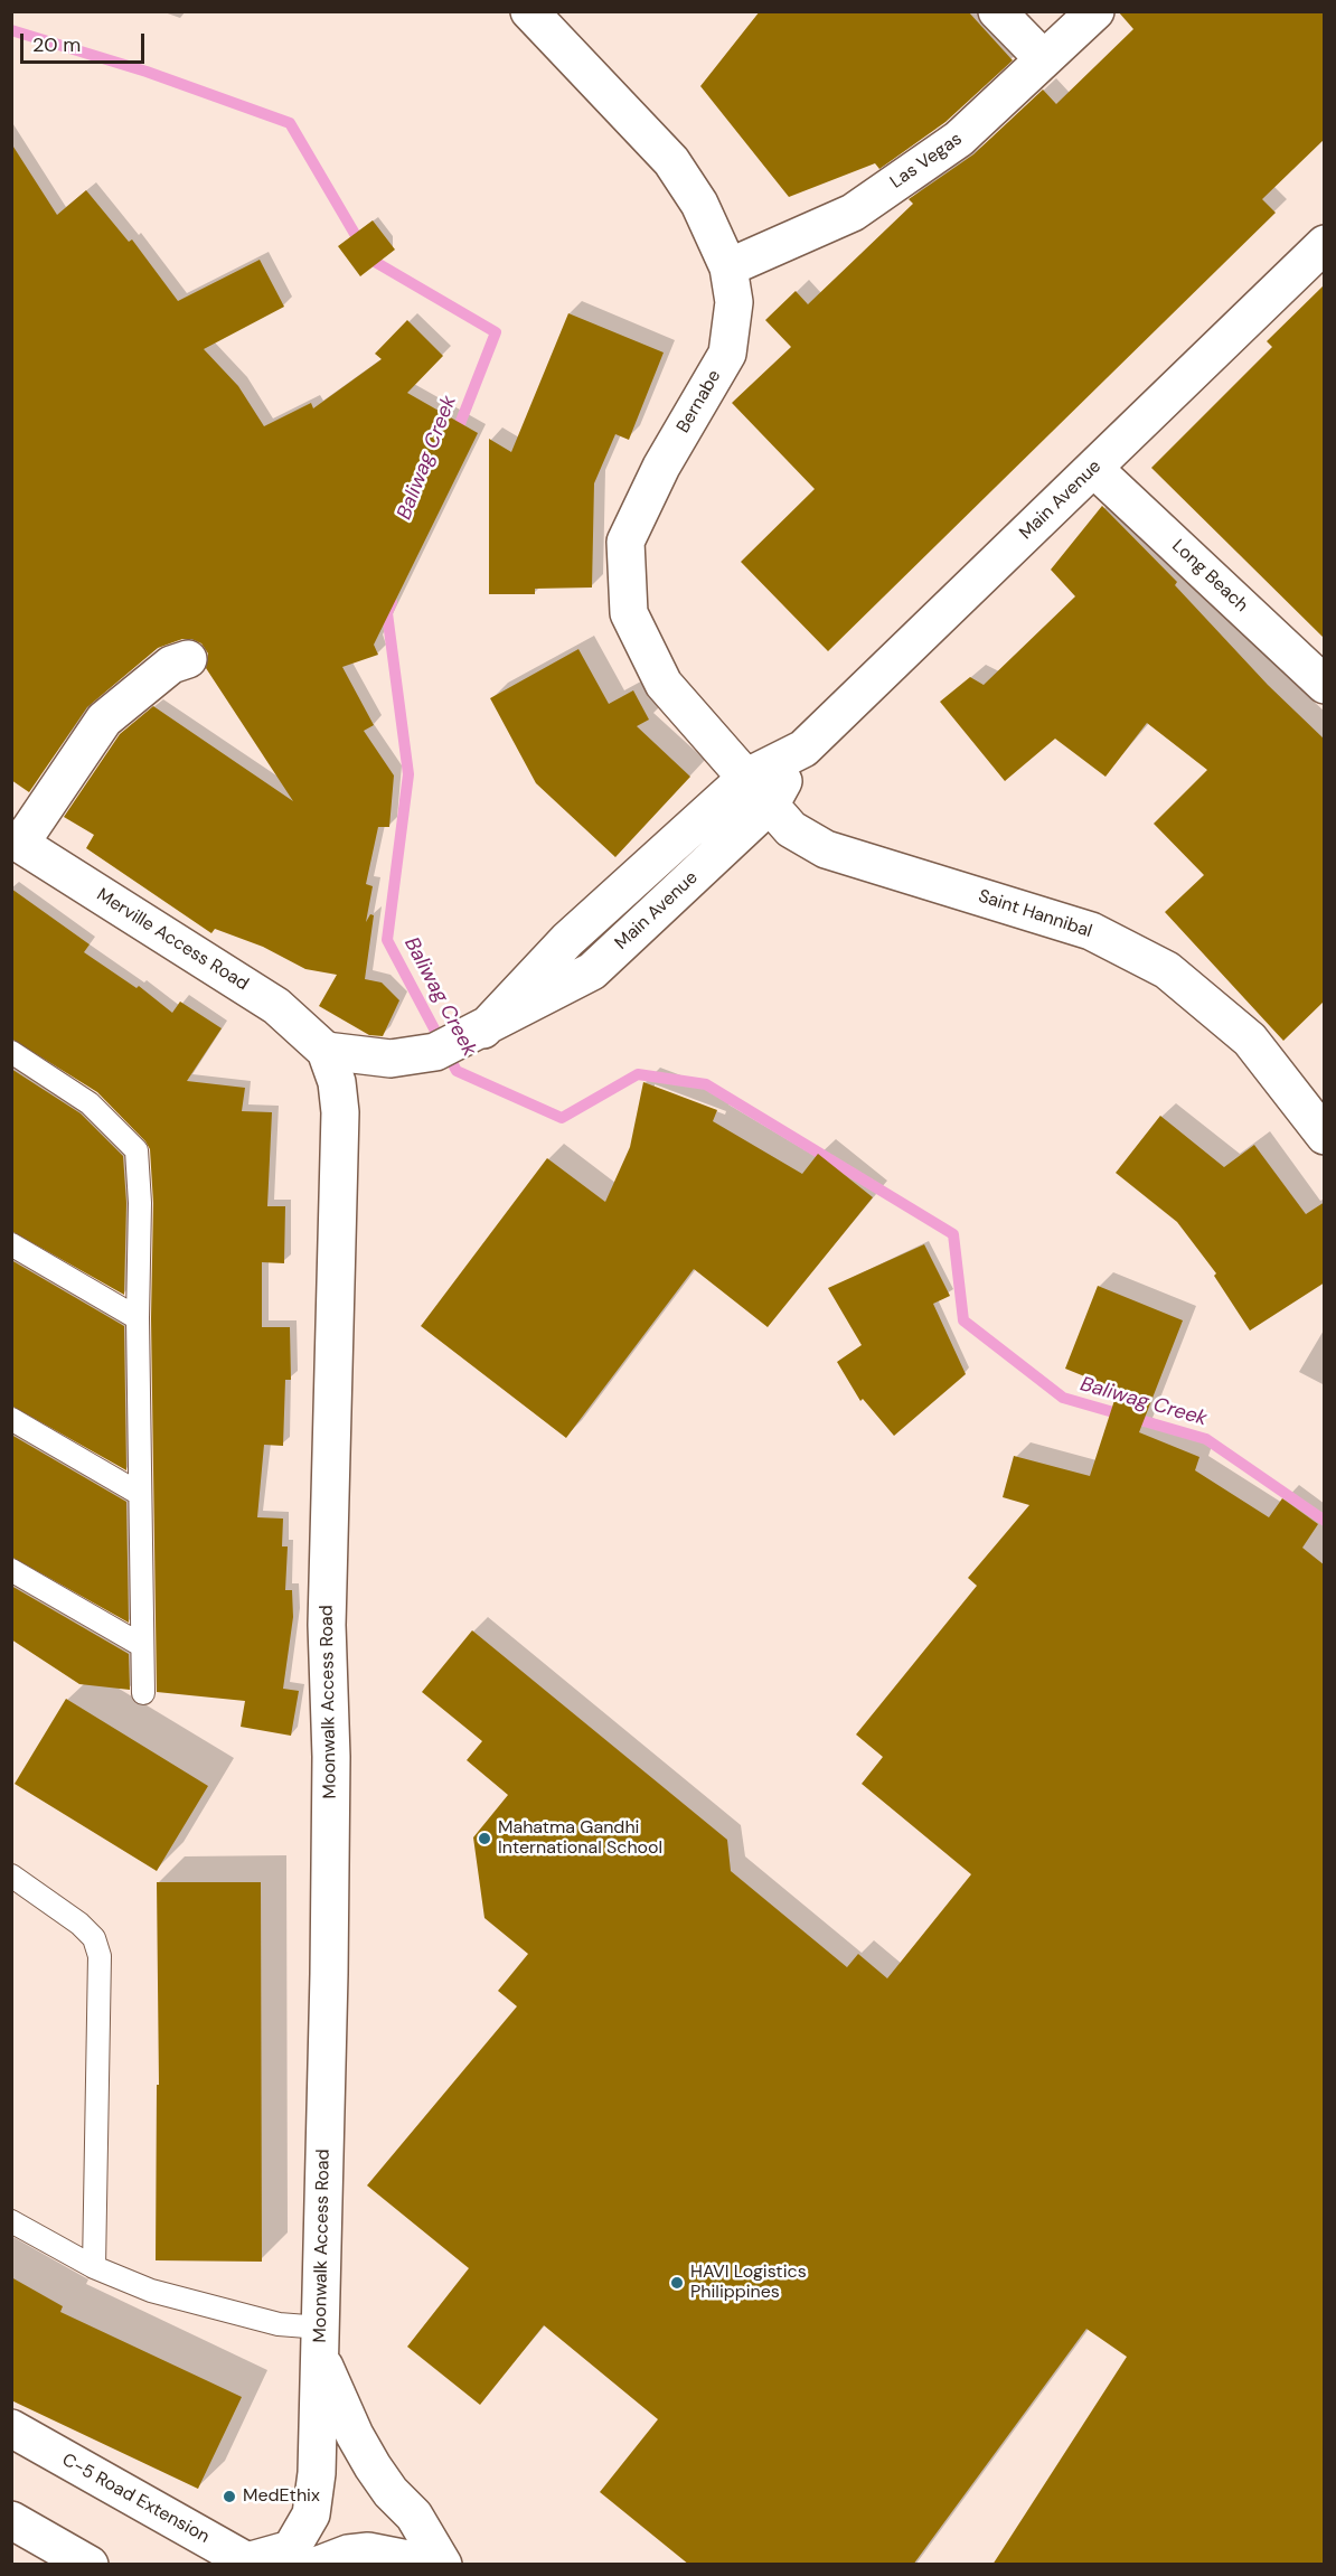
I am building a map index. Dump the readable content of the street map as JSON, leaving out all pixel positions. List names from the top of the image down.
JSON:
{
  "streets": {
    "main road": [
      "Las Vegas",
      "Bernabe",
      "Main Avenue",
      "Long Beach",
      "Saint Hannibal",
      "Merville Access Road",
      "Moonwalk Access Road",
      "C-5 Road Extension"
    ]
  },
  "crossings": [
    ["Las Vegas", "Bernabe"],
    ["Bernabe", "Main Avenue"],
    ["Bernabe", "Saint Hannibal"],
    ["Main Avenue", "Long Beach"],
    ["Main Avenue", "Saint Hannibal"],
    ["Main Avenue", "Merville Access Road"],
    ["Main Avenue", "Moonwalk Access Road"],
    ["Merville Access Road", "Moonwalk Access Road"],
    ["Moonwalk Access Road", "C-5 Road Extension"]
  ],
  "water": ["Baliwag Creek"],
  "places": ["Mahatma Gandhi International School", "HAVI Logistics Philippines", "MedEthix"],
  "scale_bar": "20 m"
}
